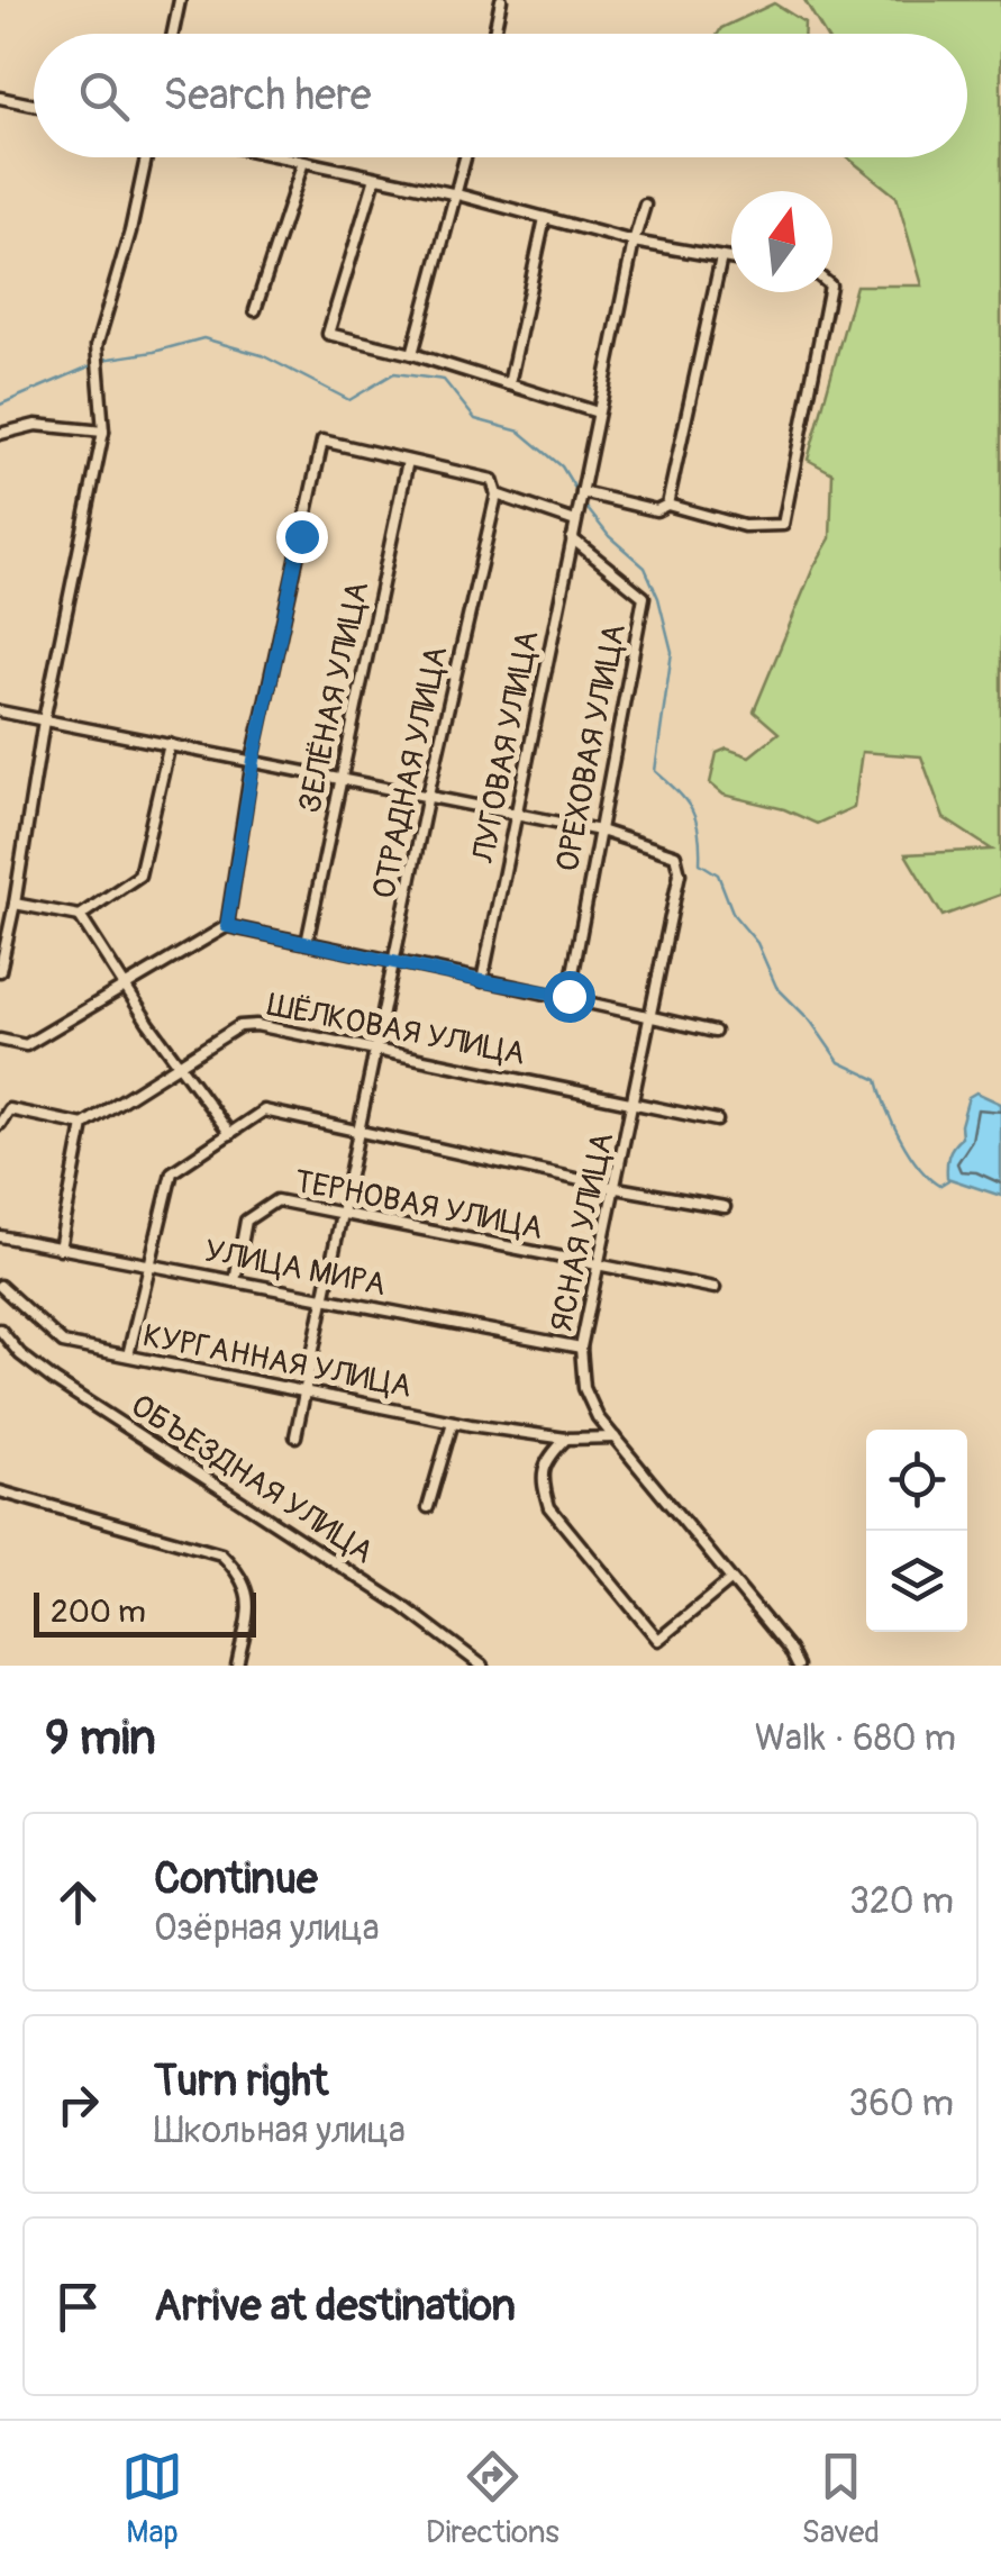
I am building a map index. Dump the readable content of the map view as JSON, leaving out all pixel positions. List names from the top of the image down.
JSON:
{
  "streets": {
    "street": [
      "ЗЕЛЁНАЯ УЛИЦА",
      "ЛУГОВАЯ УЛИЦА",
      "ОРЕХОВАЯ УЛИЦА",
      "ОТРАДНАЯ УЛИЦА",
      "ШЁЛКОВАЯ УЛИЦА",
      "ТЕРНОВАЯ УЛИЦА",
      "ЯСНАЯ УЛИЦА",
      "УЛИЦА МИРА",
      "КУРГАННАЯ УЛИЦА",
      "ОБЪЕЗДНАЯ УЛИЦА"
    ]
  },
  "crossings": [
    ["ЛУГОВАЯ УЛИЦА", "ОРЕХОВАЯ УЛИЦА"],
    ["ОРЕХОВАЯ УЛИЦА", "ЯСНАЯ УЛИЦА"],
    ["ОТРАДНАЯ УЛИЦА", "ШЁЛКОВАЯ УЛИЦА"],
    ["ОТРАДНАЯ УЛИЦА", "ТЕРНОВАЯ УЛИЦА"],
    ["ОТРАДНАЯ УЛИЦА", "УЛИЦА МИРА"],
    ["ОТРАДНАЯ УЛИЦА", "КУРГАННАЯ УЛИЦА"],
    ["ШЁЛКОВАЯ УЛИЦА", "ЯСНАЯ УЛИЦА"],
    ["ТЕРНОВАЯ УЛИЦА", "ЯСНАЯ УЛИЦА"],
    ["ТЕРНОВАЯ УЛИЦА", "УЛИЦА МИРА"],
    ["ЯСНАЯ УЛИЦА", "УЛИЦА МИРА"],
    ["ЯСНАЯ УЛИЦА", "КУРГАННАЯ УЛИЦА"]
  ],
  "scale_bar": "200 m",
  "north": "top",
  "page": {
    "search": "Search here",
    "scale": "200 m",
    "heading": ["9 min", "Walk · 680 m"],
    "list": [
      ["Continue", "Озёрная улица", "320 m"],
      ["Turn right", "Школьная улица", "360 m"],
      "Arrive at destination"
    ],
    "nav": ["Map", "Directions", "Saved"]
  }
}
